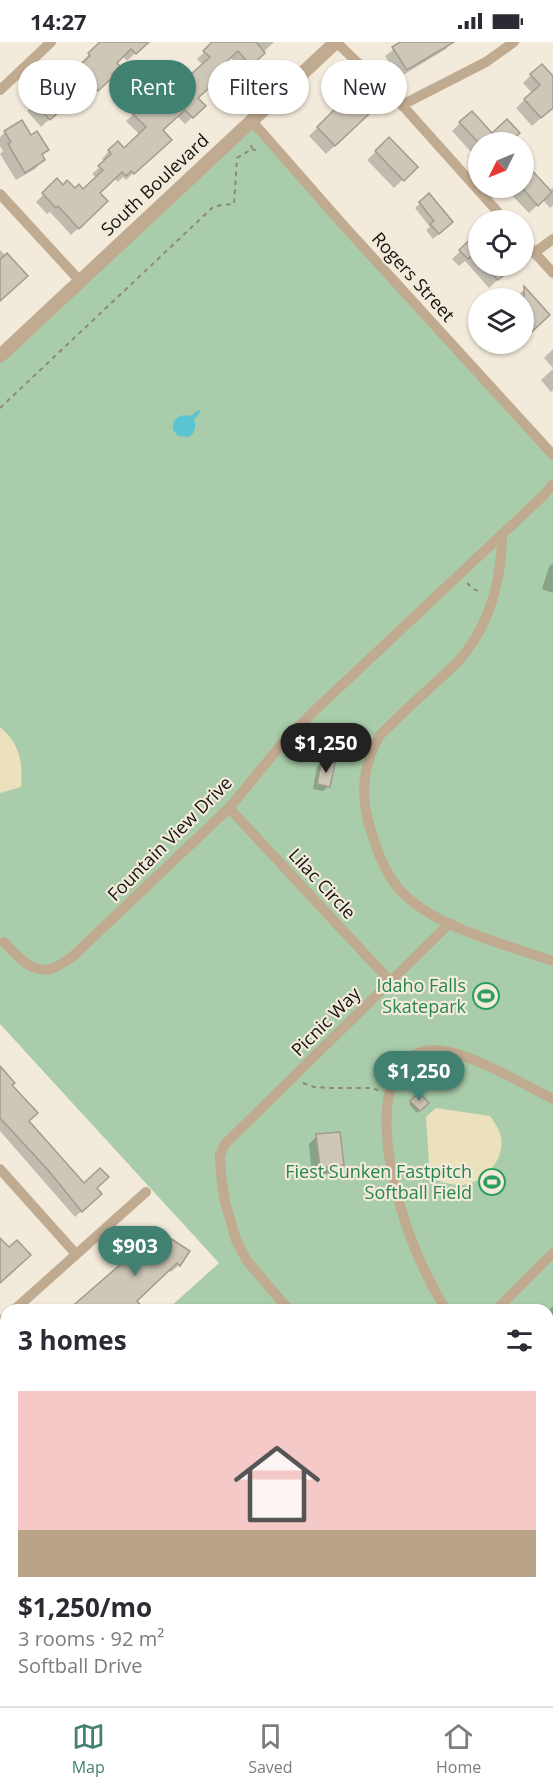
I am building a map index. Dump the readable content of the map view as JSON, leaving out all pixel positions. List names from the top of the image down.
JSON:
{
  "streets": {
    "street": [
      "South Boulevard",
      "Rogers Street",
      "Fountain View Drive",
      "Lilac Circle",
      "Picnic Way"
    ]
  },
  "crossings": [
    ["South Boulevard", "Rogers Street"],
    ["Fountain View Drive", "Lilac Circle"],
    ["Lilac Circle", "Picnic Way"]
  ],
  "places": {
    "sports": ["Idaho Falls Skatepark", "Fiest Sunken Fastpitch Softball Field"]
  },
  "north": "bottom left",
  "page": {
    "status": "14:27",
    "chip": [
      "Buy",
      "Rent",
      "Filters",
      "New"
    ],
    "price": ["$1,250", "$1,250", "$903"],
    "heading": "3 homes",
    "list": [
      {
        "name": "$1,250/mo",
        "note": "3 rooms · 92 m² · Softball Drive"
      }
    ],
    "tabs": ["Map", "Saved", "Home"]
  }
}
